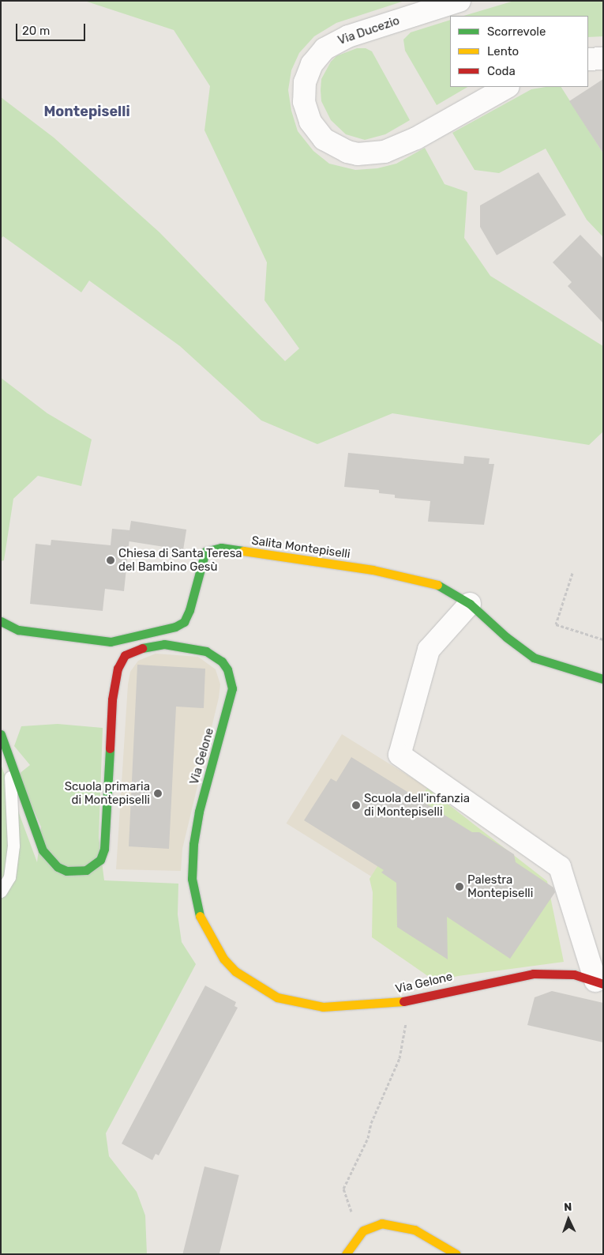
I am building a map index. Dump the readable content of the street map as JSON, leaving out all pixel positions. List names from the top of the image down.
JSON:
{
  "streets": {
    "street": ["Via Ducezio", "Salita Montepiselli", "Via Gelone"]
  },
  "crossings": [
    ["Salita Montepiselli", "Via Gelone"]
  ],
  "districts": ["Montepiselli"],
  "places": [
    "Chiesa di Santa Teresa del Bambino Gesù",
    "Scuola primaria di Montepiselli",
    "Scuola dell'infanzia di Montepiselli",
    "Palestra Montepiselli"
  ],
  "legend": ["Scorrevole", "Lento", "Coda"],
  "scale_bar": "20 m",
  "north": "top"
}
